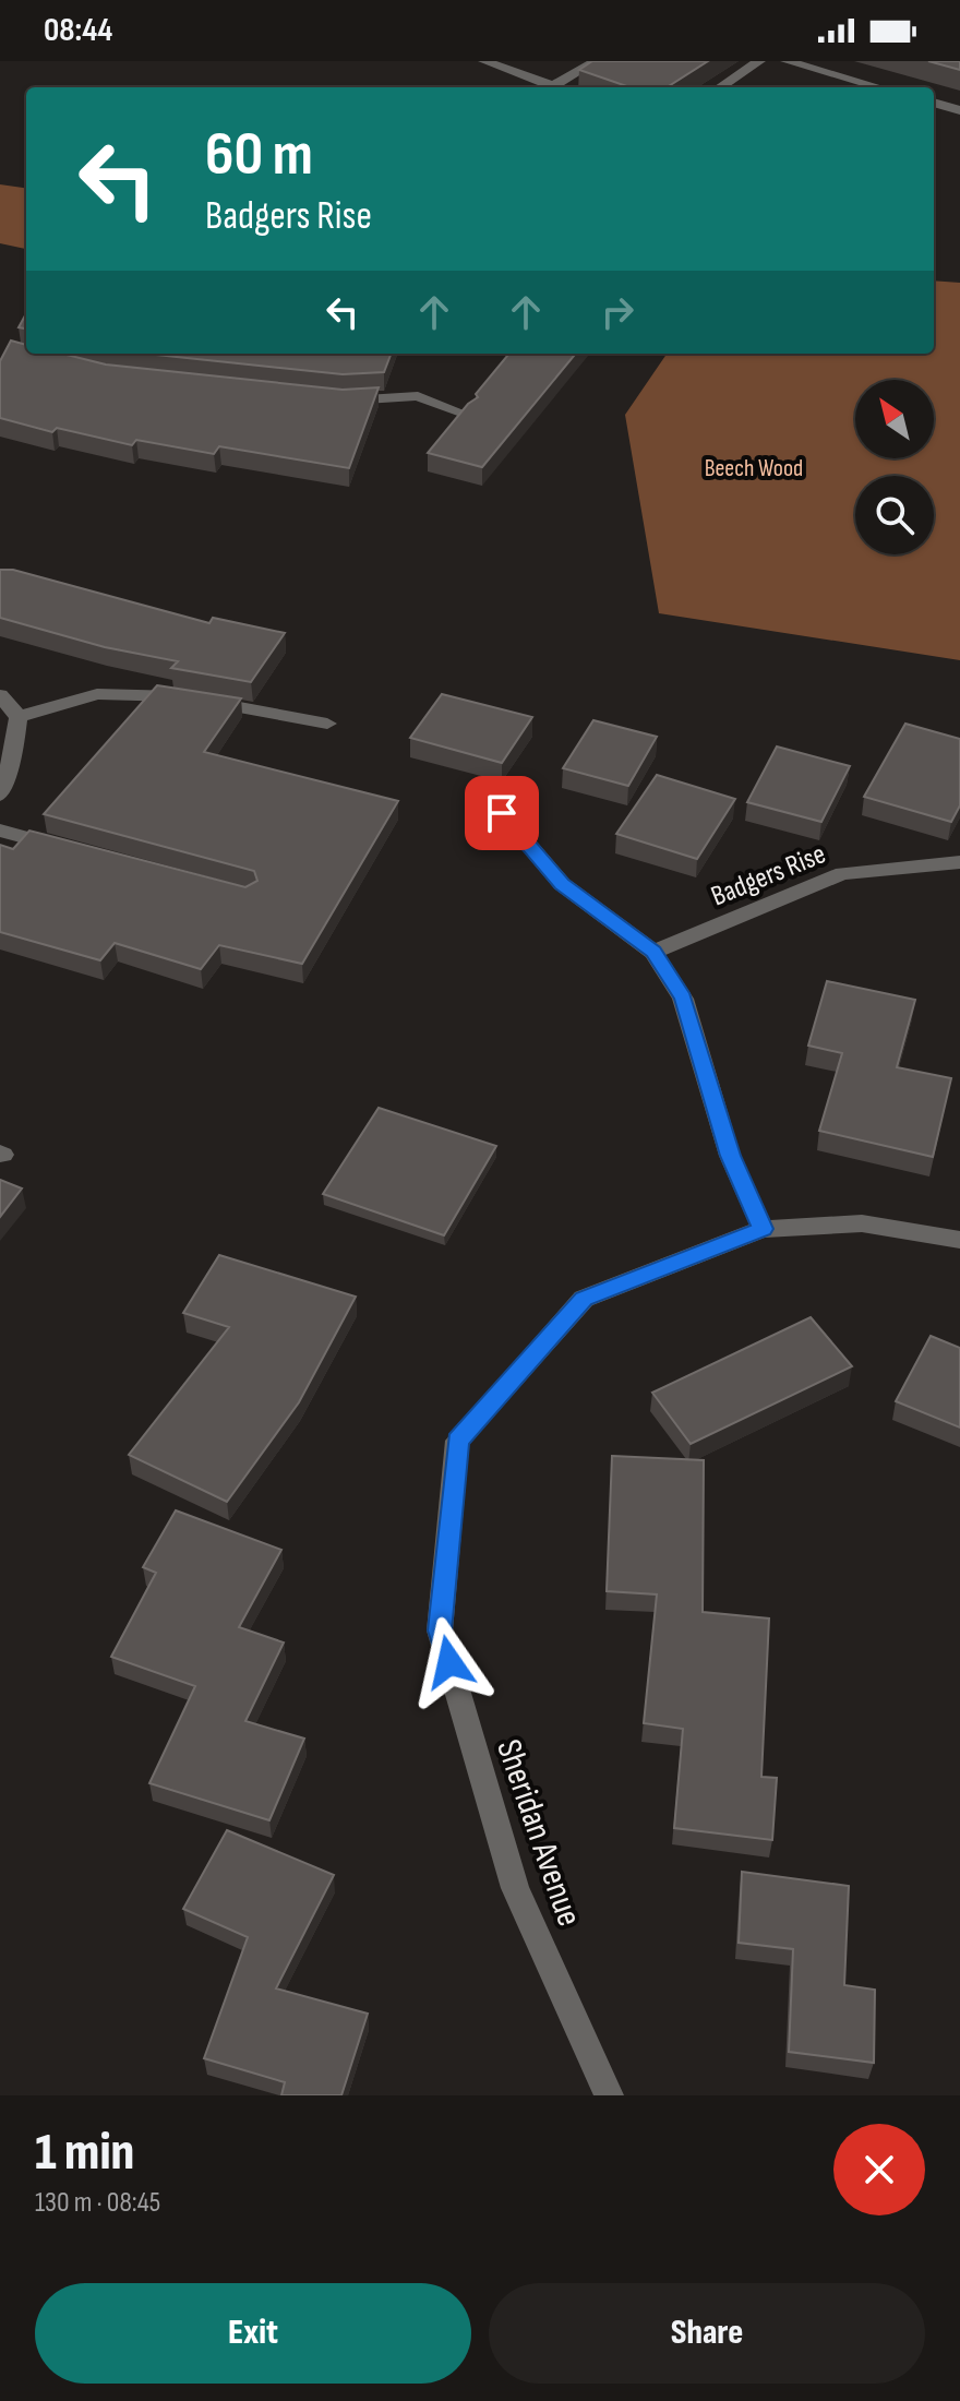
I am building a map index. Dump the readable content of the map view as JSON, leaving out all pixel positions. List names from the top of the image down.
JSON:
{
  "streets": {
    "street": ["Badgers Rise", "Sheridan Avenue"]
  },
  "parks": ["Beech Wood"],
  "north": "top left",
  "page": {
    "status": "08:44",
    "turn": ["60 m", "Badgers Rise"],
    "heading": ["1 min", "130 m · 08:45"],
    "buttons": ["Exit", "Share"]
  }
}
